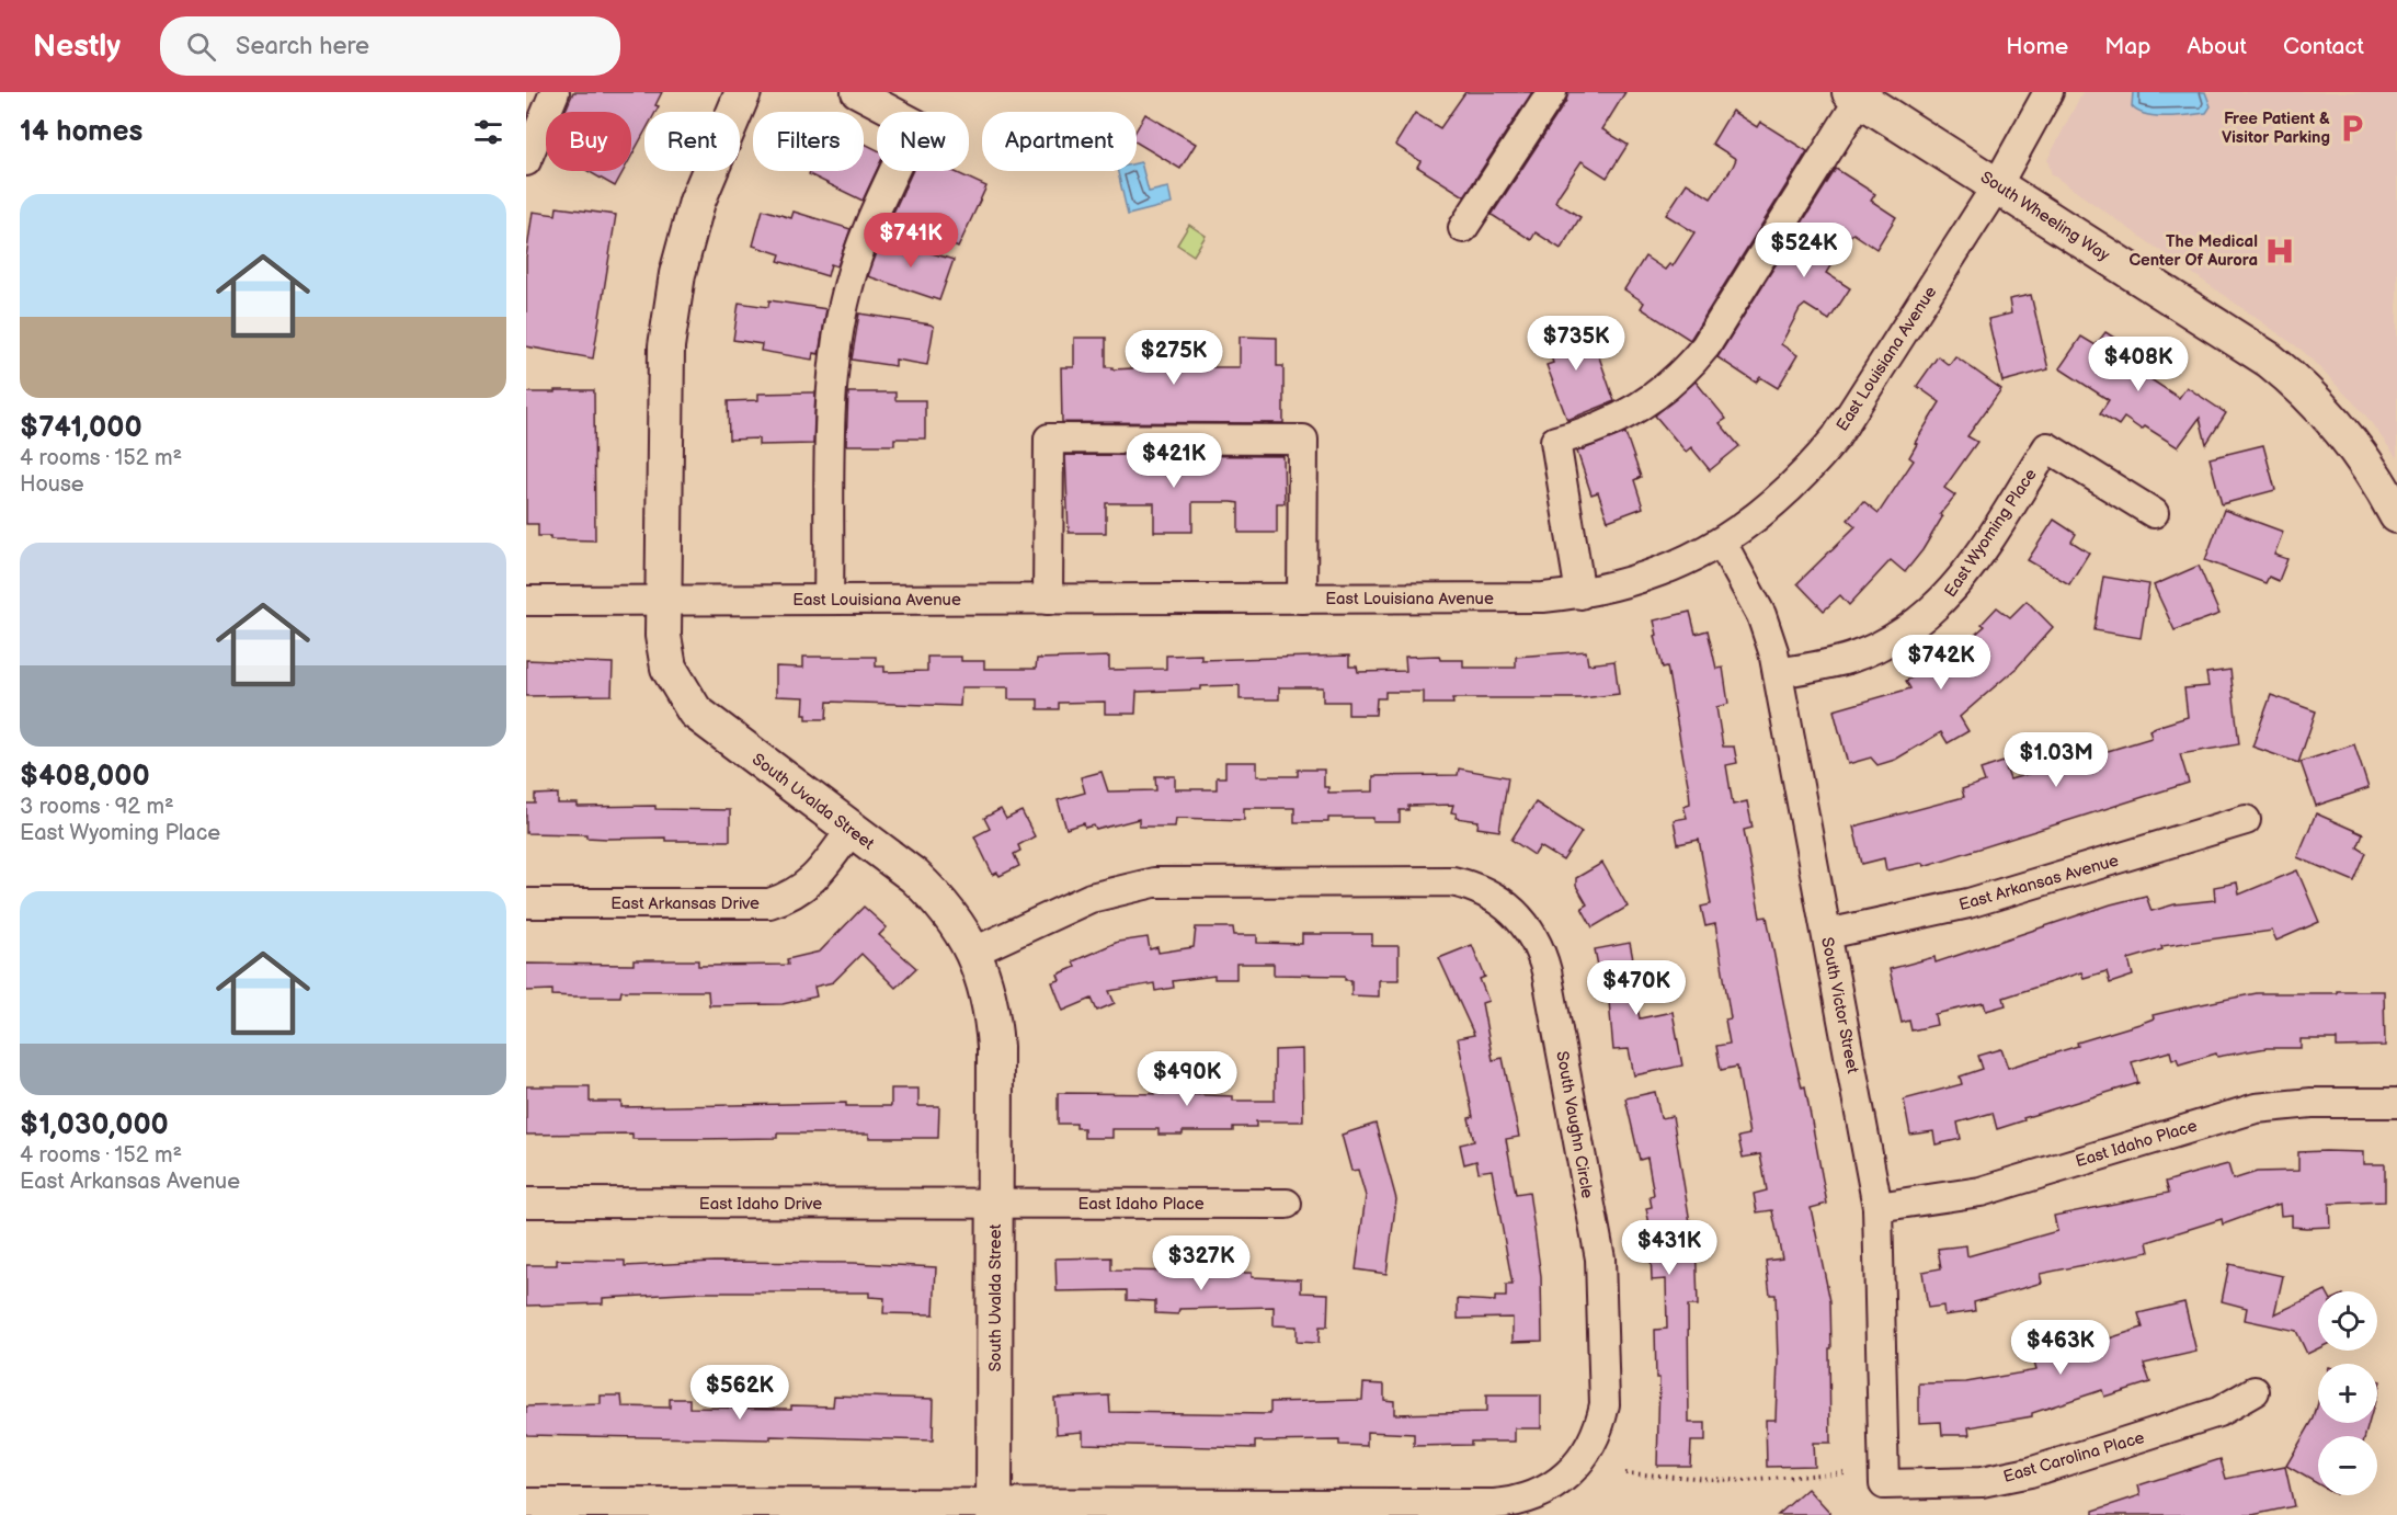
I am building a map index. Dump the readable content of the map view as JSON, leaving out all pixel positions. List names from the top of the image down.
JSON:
{
  "streets": {
    "street": [
      "South Wheeling Way",
      "East Louisiana Avenue",
      "East Wyoming Place",
      "South Uvalda Street",
      "East Arkansas Avenue",
      "East Arkansas Drive",
      "South Victor Street",
      "South Vaughn Circle",
      "East Idaho Place",
      "East Idaho Drive",
      "East Carolina Place"
    ]
  },
  "crossings": [
    ["South Wheeling Way", "East Louisiana Avenue"],
    ["East Louisiana Avenue", "South Uvalda Street"],
    ["East Louisiana Avenue", "South Victor Street"],
    ["East Wyoming Place", "South Victor Street"],
    ["South Uvalda Street", "East Arkansas Drive"],
    ["South Uvalda Street", "South Vaughn Circle"],
    ["South Uvalda Street", "East Idaho Place"],
    ["South Uvalda Street", "East Idaho Drive"],
    ["East Arkansas Avenue", "South Victor Street"],
    ["South Victor Street", "East Idaho Place"],
    ["South Victor Street", "East Carolina Place"],
    ["East Idaho Place", "East Idaho Drive"]
  ],
  "places": {
    "parking": ["Free Patient & Visitor Parking"],
    "hospital": ["The Medical Center Of Aurora"]
  },
  "page": {
    "header": "Nestly",
    "search": "Search here",
    "nav": [
      "Home",
      "Map",
      "About",
      "Contact"
    ],
    "heading": "14 homes",
    "chip": [
      "Buy",
      "Rent",
      "Filters",
      "New",
      "Apartment"
    ],
    "list": [
      {
        "name": "$741,000",
        "note": "4 rooms · 152 m² · House"
      },
      {
        "name": "$408,000",
        "note": "3 rooms · 92 m² · East Wyoming Place"
      },
      {
        "name": "$1,030,000",
        "note": "4 rooms · 152 m² · East Arkansas Avenue"
      }
    ],
    "price": [
      "$741K",
      "$524K",
      "$735K",
      "$275K",
      "$408K",
      "$421K",
      "$742K",
      "$1.03M",
      "$470K",
      "$490K",
      "$431K",
      "$327K",
      "$463K",
      "$562K"
    ],
    "map_buttons": ["+", "−"]
  }
}
